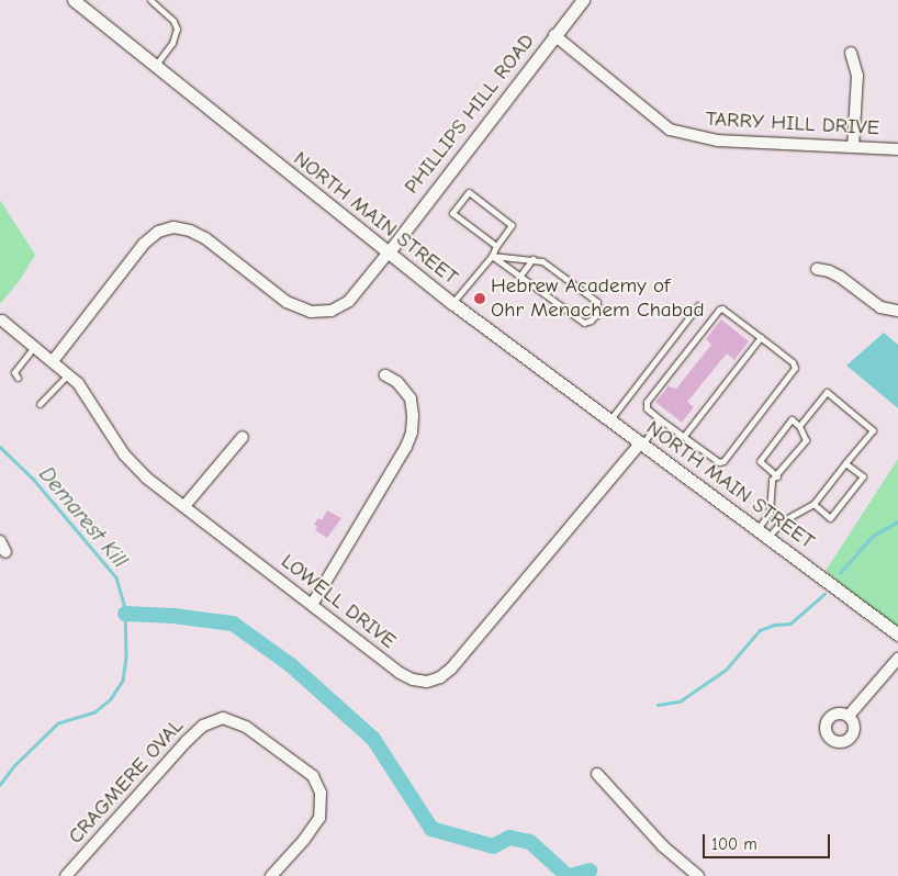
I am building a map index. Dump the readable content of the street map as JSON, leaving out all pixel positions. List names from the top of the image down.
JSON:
{
  "streets": {
    "street": [
      "PHILLIPS HILL ROAD",
      "TARRY HILL DRIVE",
      "NORTH MAIN STREET",
      "LOWELL DRIVE",
      "CRAGMERE OVAL"
    ]
  },
  "crossings": [
    ["PHILLIPS HILL ROAD", "TARRY HILL DRIVE"],
    ["PHILLIPS HILL ROAD", "NORTH MAIN STREET"],
    ["NORTH MAIN STREET", "LOWELL DRIVE"]
  ],
  "water": ["Demarest Kill"],
  "places": ["Hebrew Academy of Ohr Menachem Chabad"],
  "scale_bar": "100 m"
}
